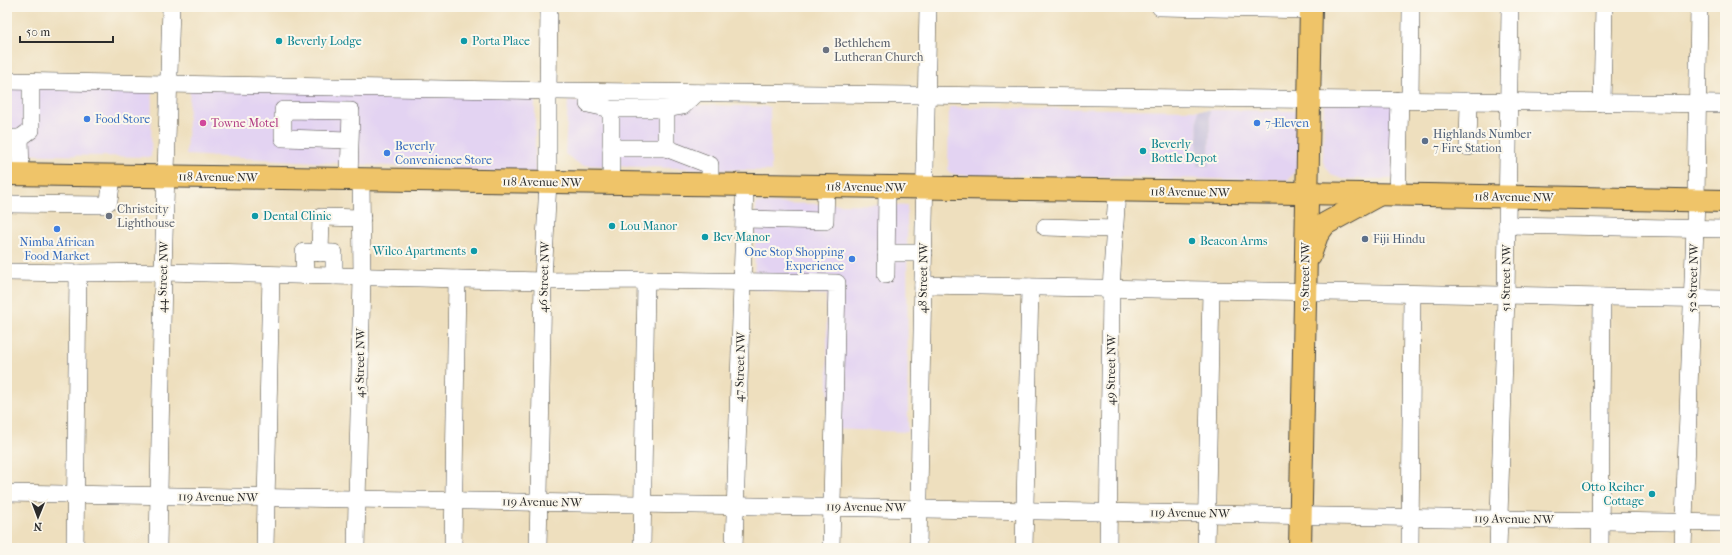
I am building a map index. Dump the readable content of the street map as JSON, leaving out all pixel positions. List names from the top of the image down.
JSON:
{
  "streets": {
    "main road": ["118 Avenue NW", "50 Street NW"],
    "street": [
      "44 Street NW",
      "46 Street NW",
      "48 Street NW",
      "51 Street NW",
      "52 Street NW",
      "45 Street NW",
      "47 Street NW",
      "49 Street NW",
      "119 Avenue NW"
    ]
  },
  "crossings": [
    ["118 Avenue NW", "44 Street NW"],
    ["118 Avenue NW", "46 Street NW"],
    ["118 Avenue NW", "50 Street NW"],
    ["118 Avenue NW", "48 Street NW"],
    ["118 Avenue NW", "51 Street NW"],
    ["118 Avenue NW", "52 Street NW"],
    ["118 Avenue NW", "45 Street NW"],
    ["118 Avenue NW", "47 Street NW"],
    ["118 Avenue NW", "49 Street NW"],
    ["44 Street NW", "119 Avenue NW"],
    ["46 Street NW", "119 Avenue NW"],
    ["50 Street NW", "119 Avenue NW"],
    ["48 Street NW", "119 Avenue NW"],
    ["51 Street NW", "119 Avenue NW"],
    ["52 Street NW", "119 Avenue NW"],
    ["45 Street NW", "119 Avenue NW"],
    ["47 Street NW", "119 Avenue NW"],
    ["49 Street NW", "119 Avenue NW"]
  ],
  "places": [
    "Beverly Lodge",
    "Porta Place",
    "Bethlehem Lutheran Church",
    "Food Store",
    "Towne Motel",
    "7-Eleven",
    "Highlands Number 7 Fire Station",
    "Beverly Bottle Depot",
    "Beverly Convenience Store",
    "Christcity Lighthouse",
    "Dental Clinic",
    "Lou Manor",
    "Nimba African Food Market",
    "Bev Manor",
    "Fiji Hindu",
    "Beacon Arms",
    "Wilco Apartments",
    "One Stop Shopping Experience",
    "Otto Reiher Cottage"
  ],
  "scale_bar": "50 m",
  "north": "bottom"
}
